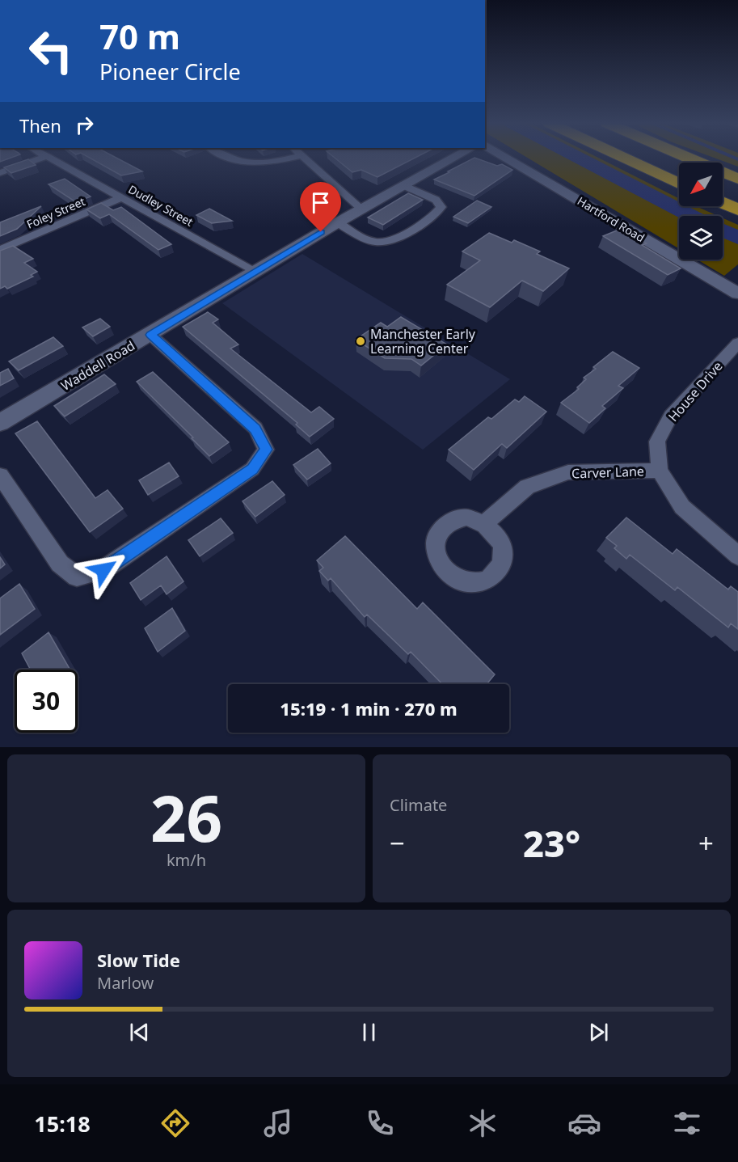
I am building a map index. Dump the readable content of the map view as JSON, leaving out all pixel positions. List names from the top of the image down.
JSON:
{
  "streets": {
    "street": [
      "Dudley Street",
      "Foley Street",
      "Hartford Road",
      "Waddell Road",
      "House Drive",
      "Carver Lane"
    ]
  },
  "crossings": [
    ["Dudley Street", "Foley Street"],
    ["Dudley Street", "Waddell Road"],
    ["House Drive", "Carver Lane"]
  ],
  "places": ["Manchester Early Learning Center"],
  "north": "bottom left",
  "page": {
    "turn": ["70 m", "Pioneer Circle"],
    "then": "Then",
    "limit": "30",
    "trip": "15:19 · 1 min · 270 m",
    "tile": [
      ["26", "km/h"],
      "Climate"
    ],
    "heat": ["−", "23°", "+"],
    "song": ["Slow Tide", "Marlow"],
    "tabs": "15:18"
  }
}
